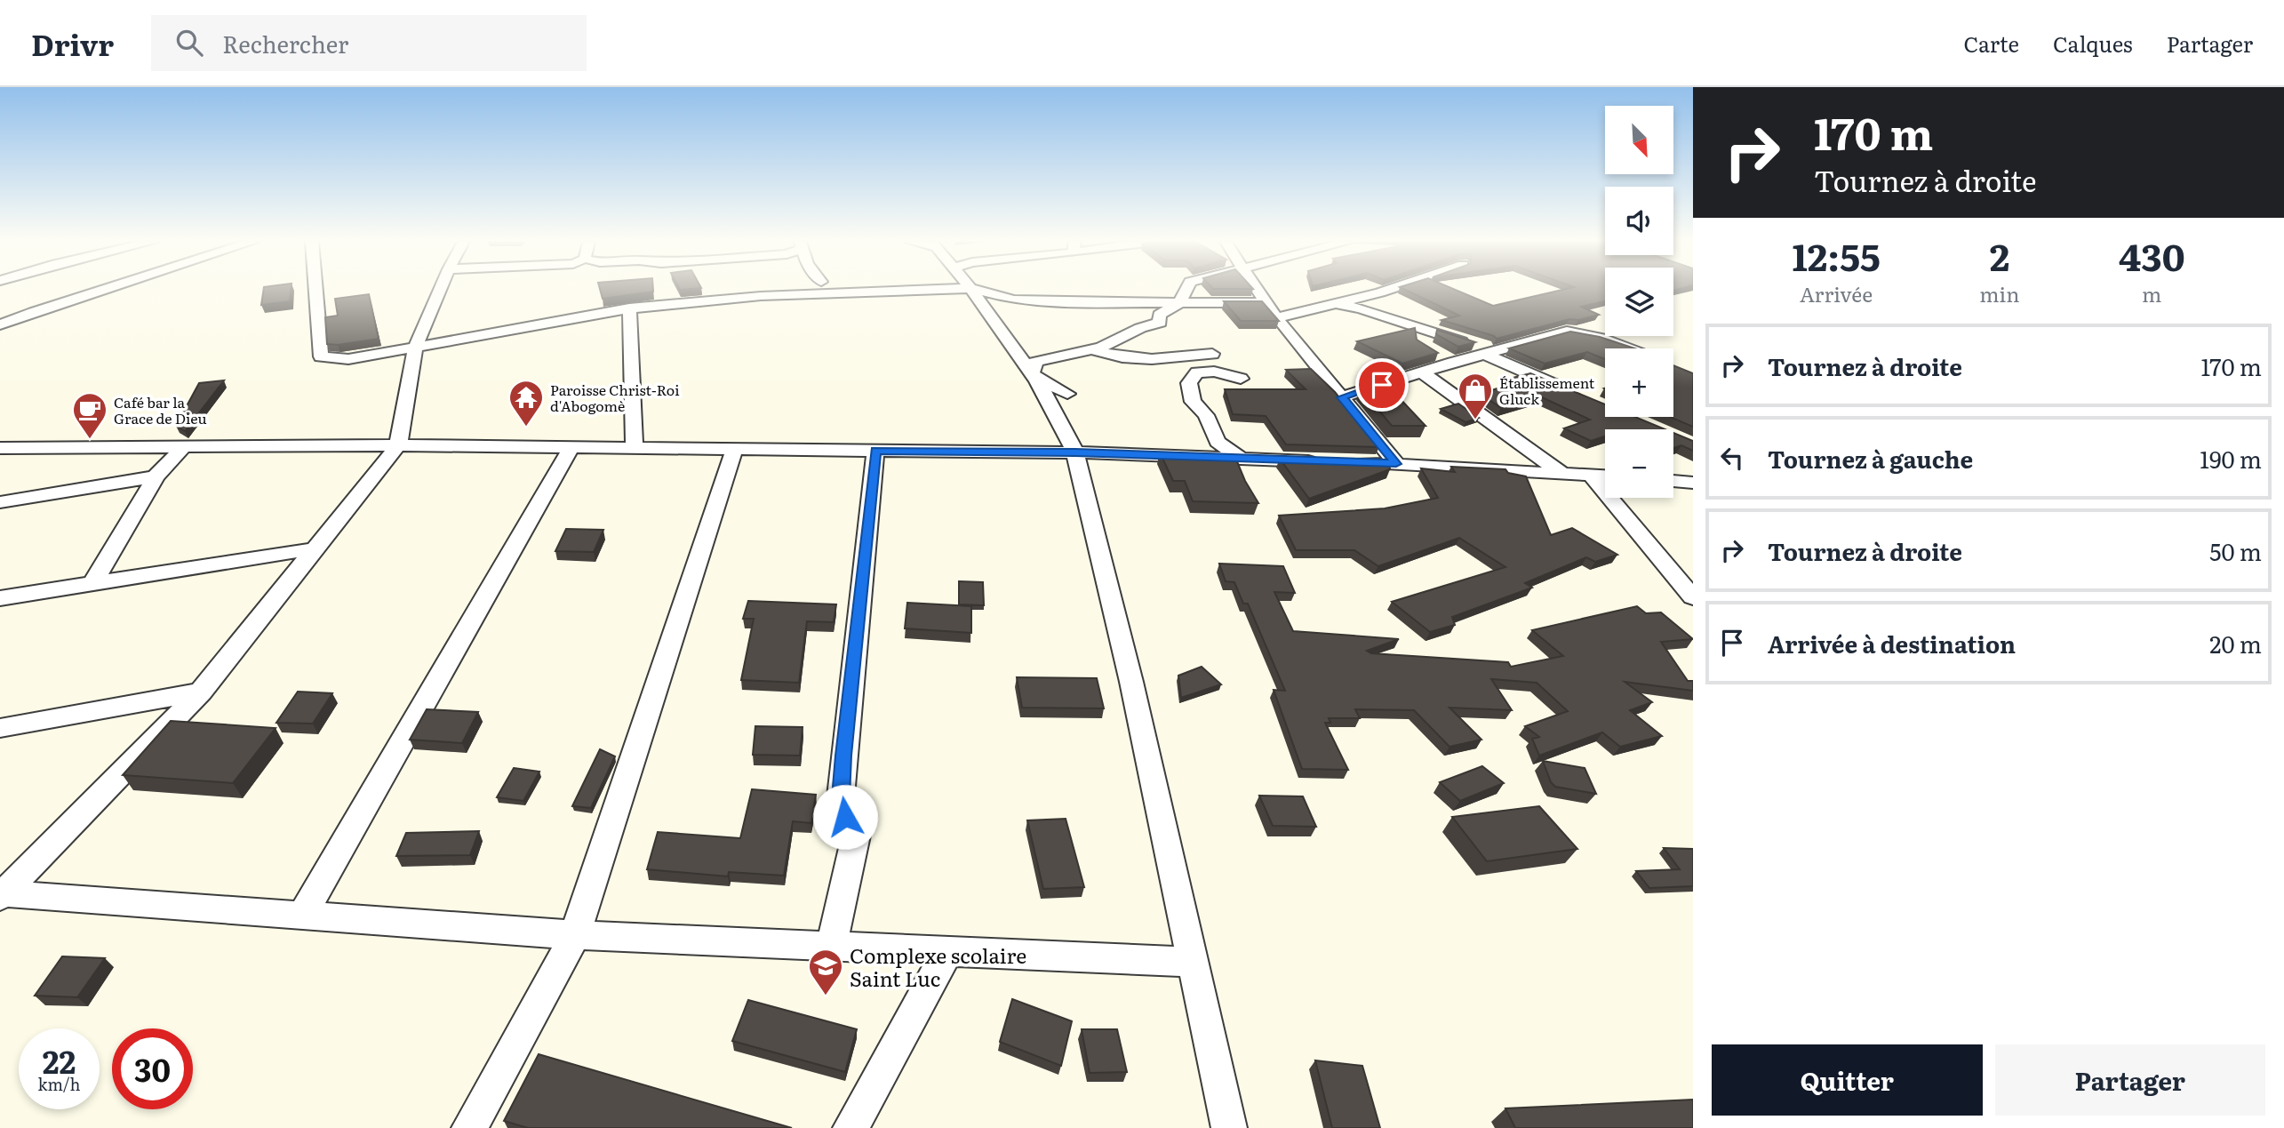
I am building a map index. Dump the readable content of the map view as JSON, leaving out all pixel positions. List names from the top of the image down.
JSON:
{
  "places": {
    "shop": ["Établissement Gluck"],
    "temple": ["Paroisse Christ-Roi d'Abogomè"],
    "cafe": ["Café bar la Grace de Dieu"],
    "school or university": ["Complexe scolaire Saint Luc"]
  },
  "north": "bottom right",
  "page": {
    "header": "Drivr",
    "search": "Rechercher",
    "nav": ["Carte", "Calques", "Partager"],
    "turn": ["170 m", "Tournez à droite"],
    "map_buttons": ["+", "−"],
    "eta": [
      "12:55",
      "Arrivée",
      "2",
      "min",
      "430",
      "m"
    ],
    "list": [
      {
        "name": "Tournez à droite",
        "value": "170 m"
      },
      {
        "name": "Tournez à gauche",
        "value": "190 m"
      },
      {
        "name": "Tournez à droite",
        "value": "50 m"
      },
      {
        "name": "Arrivée à destination",
        "value": "20 m"
      }
    ],
    "speed": "22 km/h",
    "limit": "30",
    "buttons": ["Quitter", "Partager"]
  }
}
